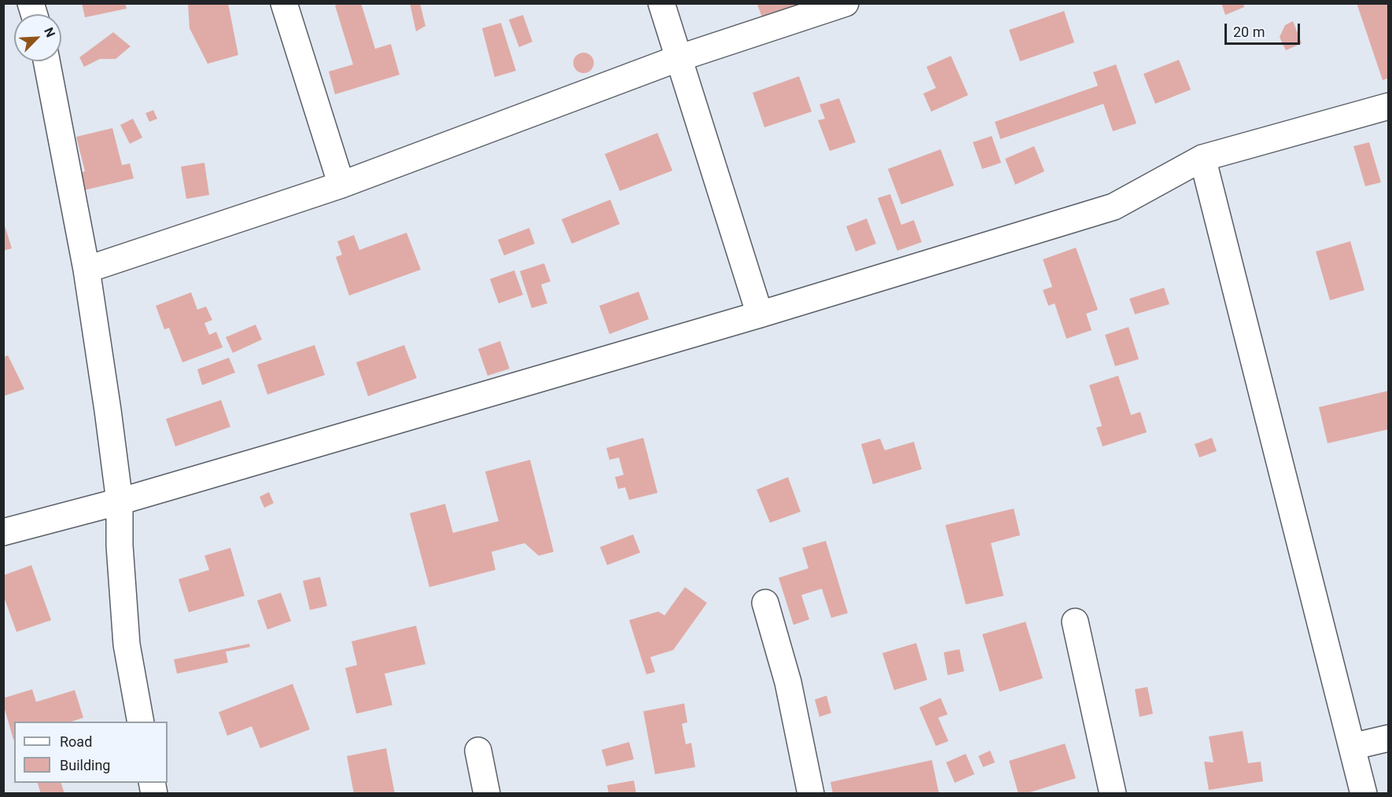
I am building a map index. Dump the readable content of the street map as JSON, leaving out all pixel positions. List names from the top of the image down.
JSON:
{
  "legend": ["Road", "Building"],
  "scale_bar": "20 m",
  "north": "top right"
}
